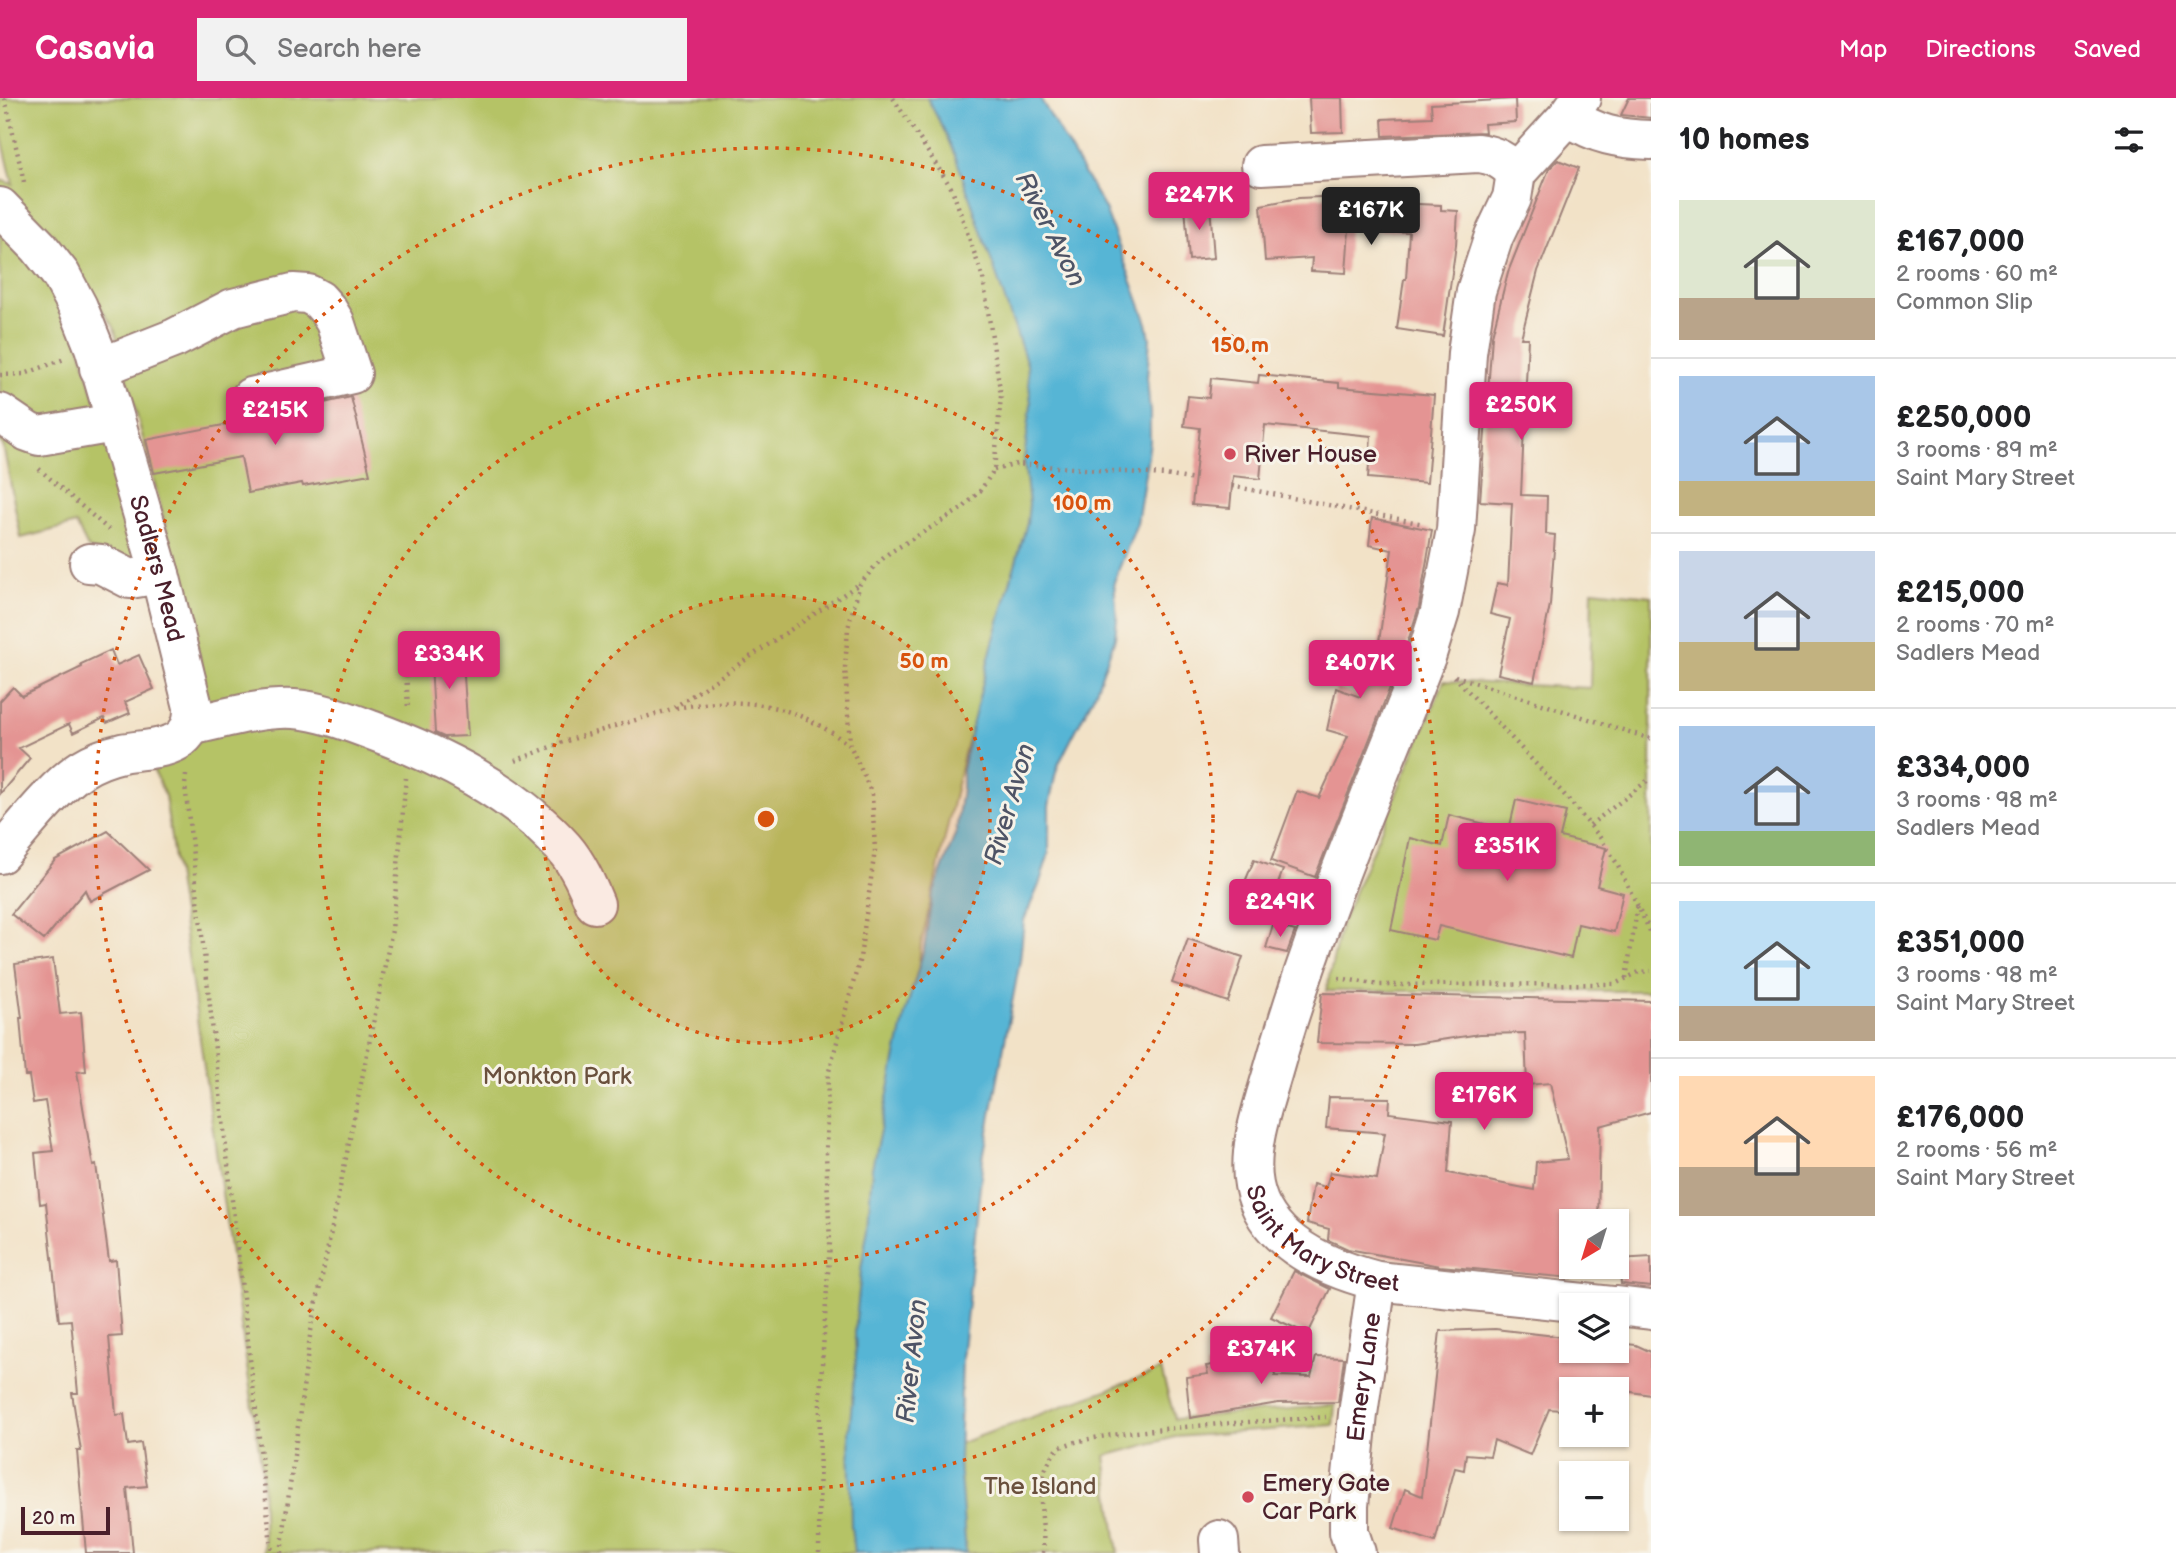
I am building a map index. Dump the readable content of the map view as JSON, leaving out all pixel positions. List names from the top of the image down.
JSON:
{
  "streets": {
    "street": ["Sadlers Mead", "Saint Mary Street", "Emery Lane"]
  },
  "crossings": [
    ["Saint Mary Street", "Emery Lane"]
  ],
  "water": ["River Avon"],
  "parks": ["Monkton Park", "The Island"],
  "places": ["River House", "Emery Gate Car Park"],
  "scale_bar": "20 m",
  "north": "bottom left",
  "page": {
    "header": "Casavia",
    "search": "Search here",
    "nav": ["Map", "Directions", "Saved"],
    "heading": "10 homes",
    "price": [
      "£247K",
      "£167K",
      "£250K",
      "£215K",
      "£334K",
      "£407K",
      "£351K",
      "£249K",
      "£176K",
      "£374K"
    ],
    "list": [
      {
        "name": "£167,000",
        "note": "2 rooms · 60 m² · Common Slip"
      },
      {
        "name": "£250,000",
        "note": "3 rooms · 89 m² · Saint Mary Street"
      },
      {
        "name": "£215,000",
        "note": "2 rooms · 70 m² · Sadlers Mead"
      },
      {
        "name": "£334,000",
        "note": "3 rooms · 98 m² · Sadlers Mead"
      },
      {
        "name": "£351,000",
        "note": "3 rooms · 98 m² · Saint Mary Street"
      },
      {
        "name": "£176,000",
        "note": "2 rooms · 56 m² · Saint Mary Street"
      }
    ],
    "map_buttons": ["+", "−"],
    "scale": "20 m"
  },
  "rings": ["150 m", "100 m", "50 m"]
}
